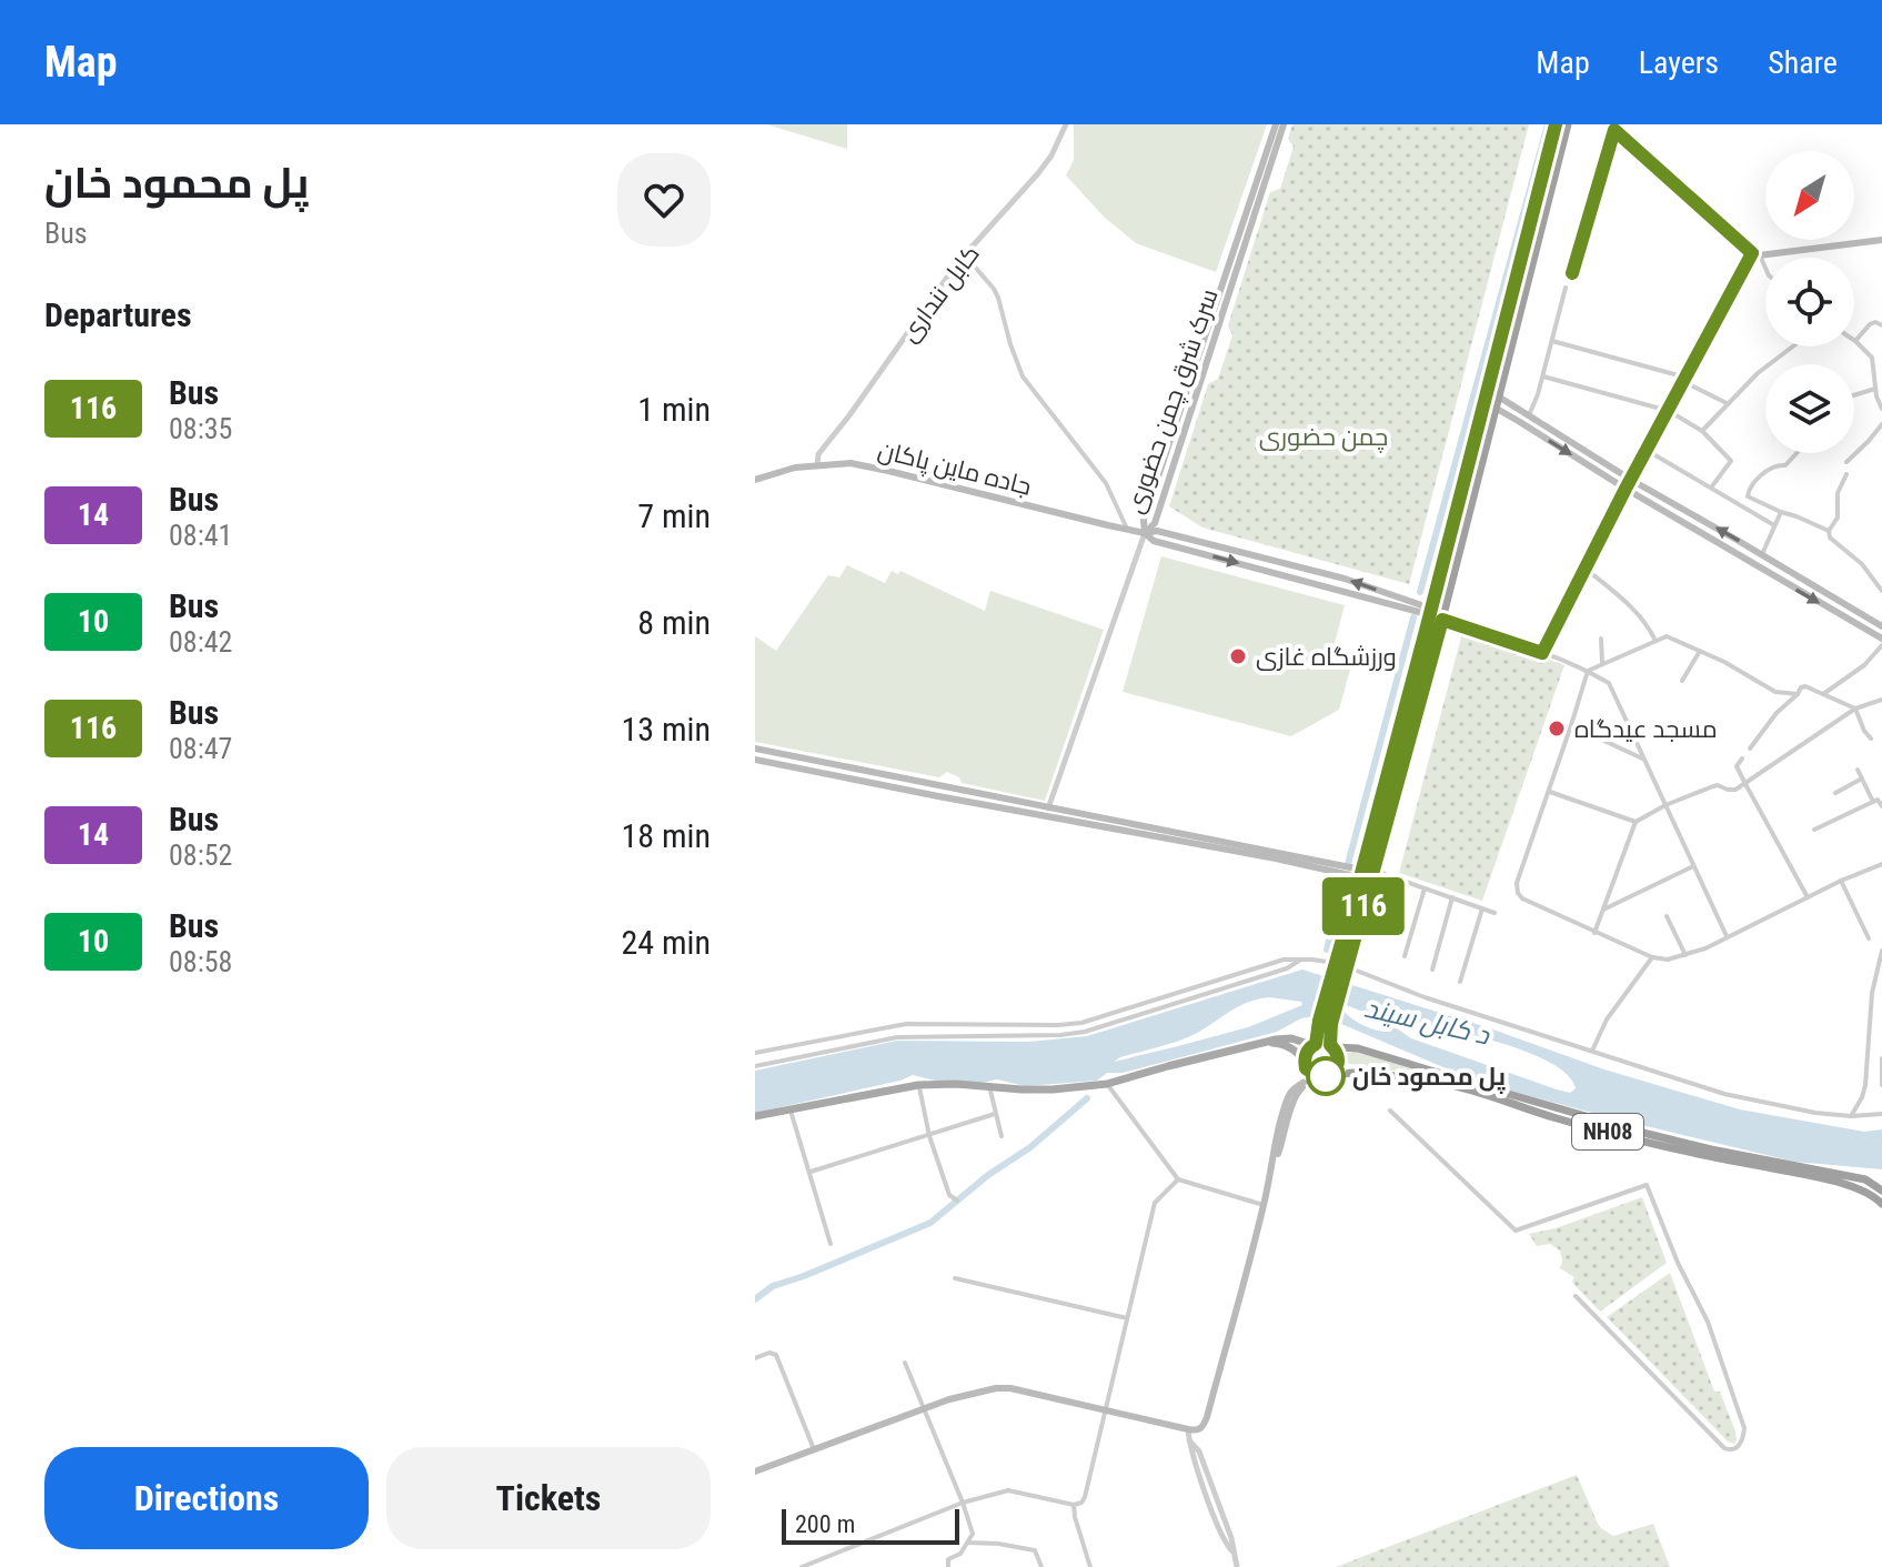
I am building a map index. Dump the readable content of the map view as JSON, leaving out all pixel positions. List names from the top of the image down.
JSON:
{
  "streets": {
    "highway": ["NH08"],
    "main road": ["سرک شرق چمن حضوری", "جاده ماین پاکان"],
    "street": ["کابل ننداری"]
  },
  "crossings": [
    ["کابل ننداری", "جاده ماین پاکان"],
    ["سرک شرق چمن حضوری", "جاده ماین پاکان"]
  ],
  "water": ["د کابل سيند"],
  "parks": ["چمن حضوری"],
  "places": ["ورزشگاه غازی", "مسجد عیدگاه", "پل محمود خان"],
  "lines": ["bus line 116"],
  "scale_bar": "200 m",
  "north": "bottom left",
  "page": {
    "header": "Map",
    "nav": ["Map", "Layers", "Share"],
    "heading": [
      ["پل محمود خان", "Bus"],
      "Departures"
    ],
    "on_map": "116",
    "list": [
      {
        "mark": "116",
        "name": "Bus",
        "note": "08:35",
        "value": "1 min"
      },
      {
        "mark": "14",
        "name": "Bus",
        "note": "08:41",
        "value": "7 min"
      },
      {
        "mark": "10",
        "name": "Bus",
        "note": "08:42",
        "value": "8 min"
      },
      {
        "mark": "116",
        "name": "Bus",
        "note": "08:47",
        "value": "13 min"
      },
      {
        "mark": "14",
        "name": "Bus",
        "note": "08:52",
        "value": "18 min"
      },
      {
        "mark": "10",
        "name": "Bus",
        "note": "08:58",
        "value": "24 min"
      }
    ],
    "buttons": ["Directions", "Tickets"],
    "scale": "200 m"
  }
}
